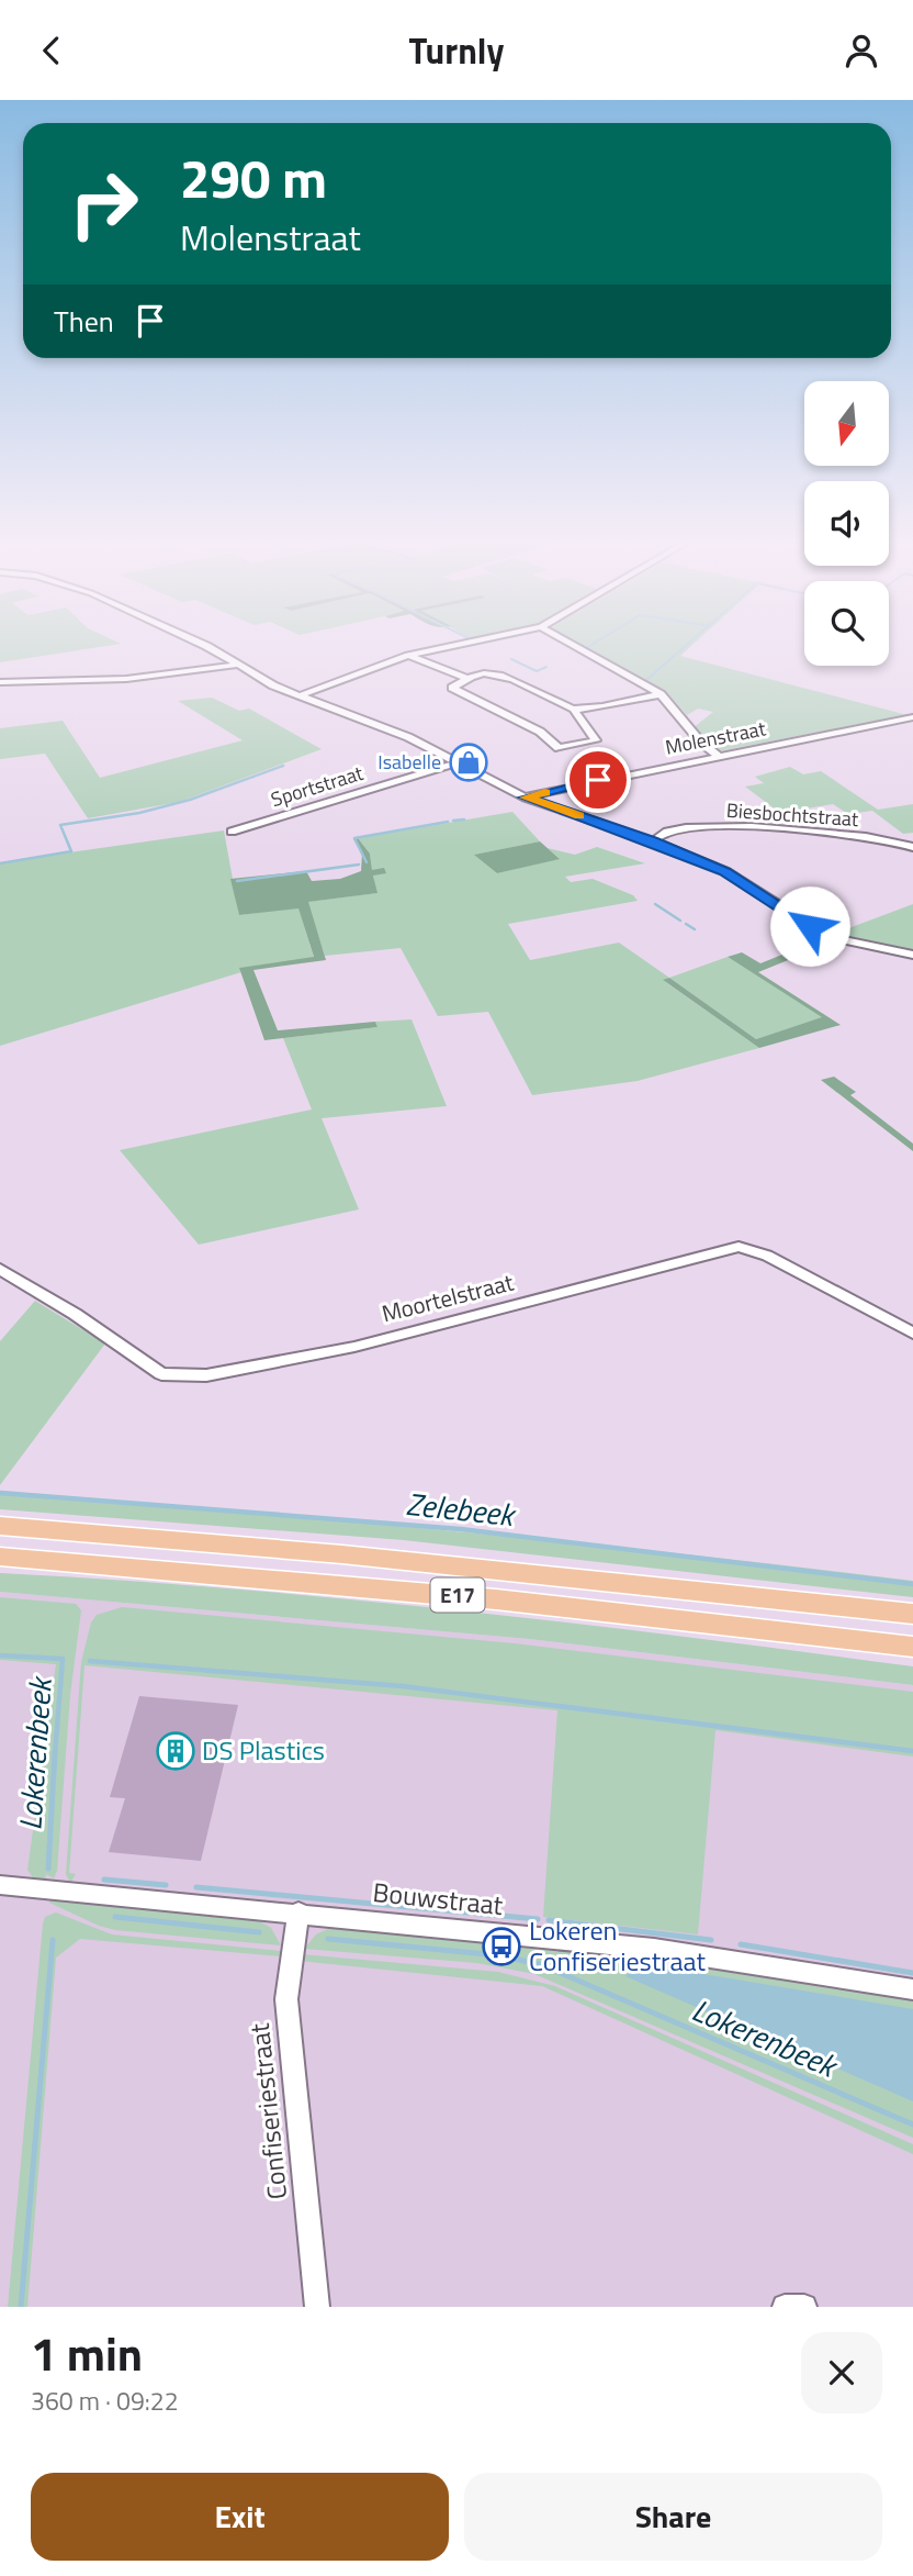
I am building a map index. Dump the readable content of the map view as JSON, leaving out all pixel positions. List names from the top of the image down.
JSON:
{
  "streets": {
    "highway": ["E17"],
    "street": [
      "Molenstraat",
      "Sportstraat",
      "Biesbochtstraat",
      "Moortelstraat",
      "Bouwstraat",
      "Confiseriestraat"
    ]
  },
  "crossings": [
    ["Bouwstraat", "Confiseriestraat"]
  ],
  "water": ["Zelebeek", "Lokerenbeek"],
  "places": {
    "shop": ["Isabelle"],
    "building": ["DS Plastics"],
    "bus stop": ["Lokeren Confiseriestraat"]
  },
  "north": "bottom",
  "page": {
    "header": "Turnly",
    "turn": ["290 m", "Molenstraat"],
    "then": "Then",
    "heading": ["1 min", "360 m · 09:22"],
    "buttons": ["Exit", "Share"]
  }
}
